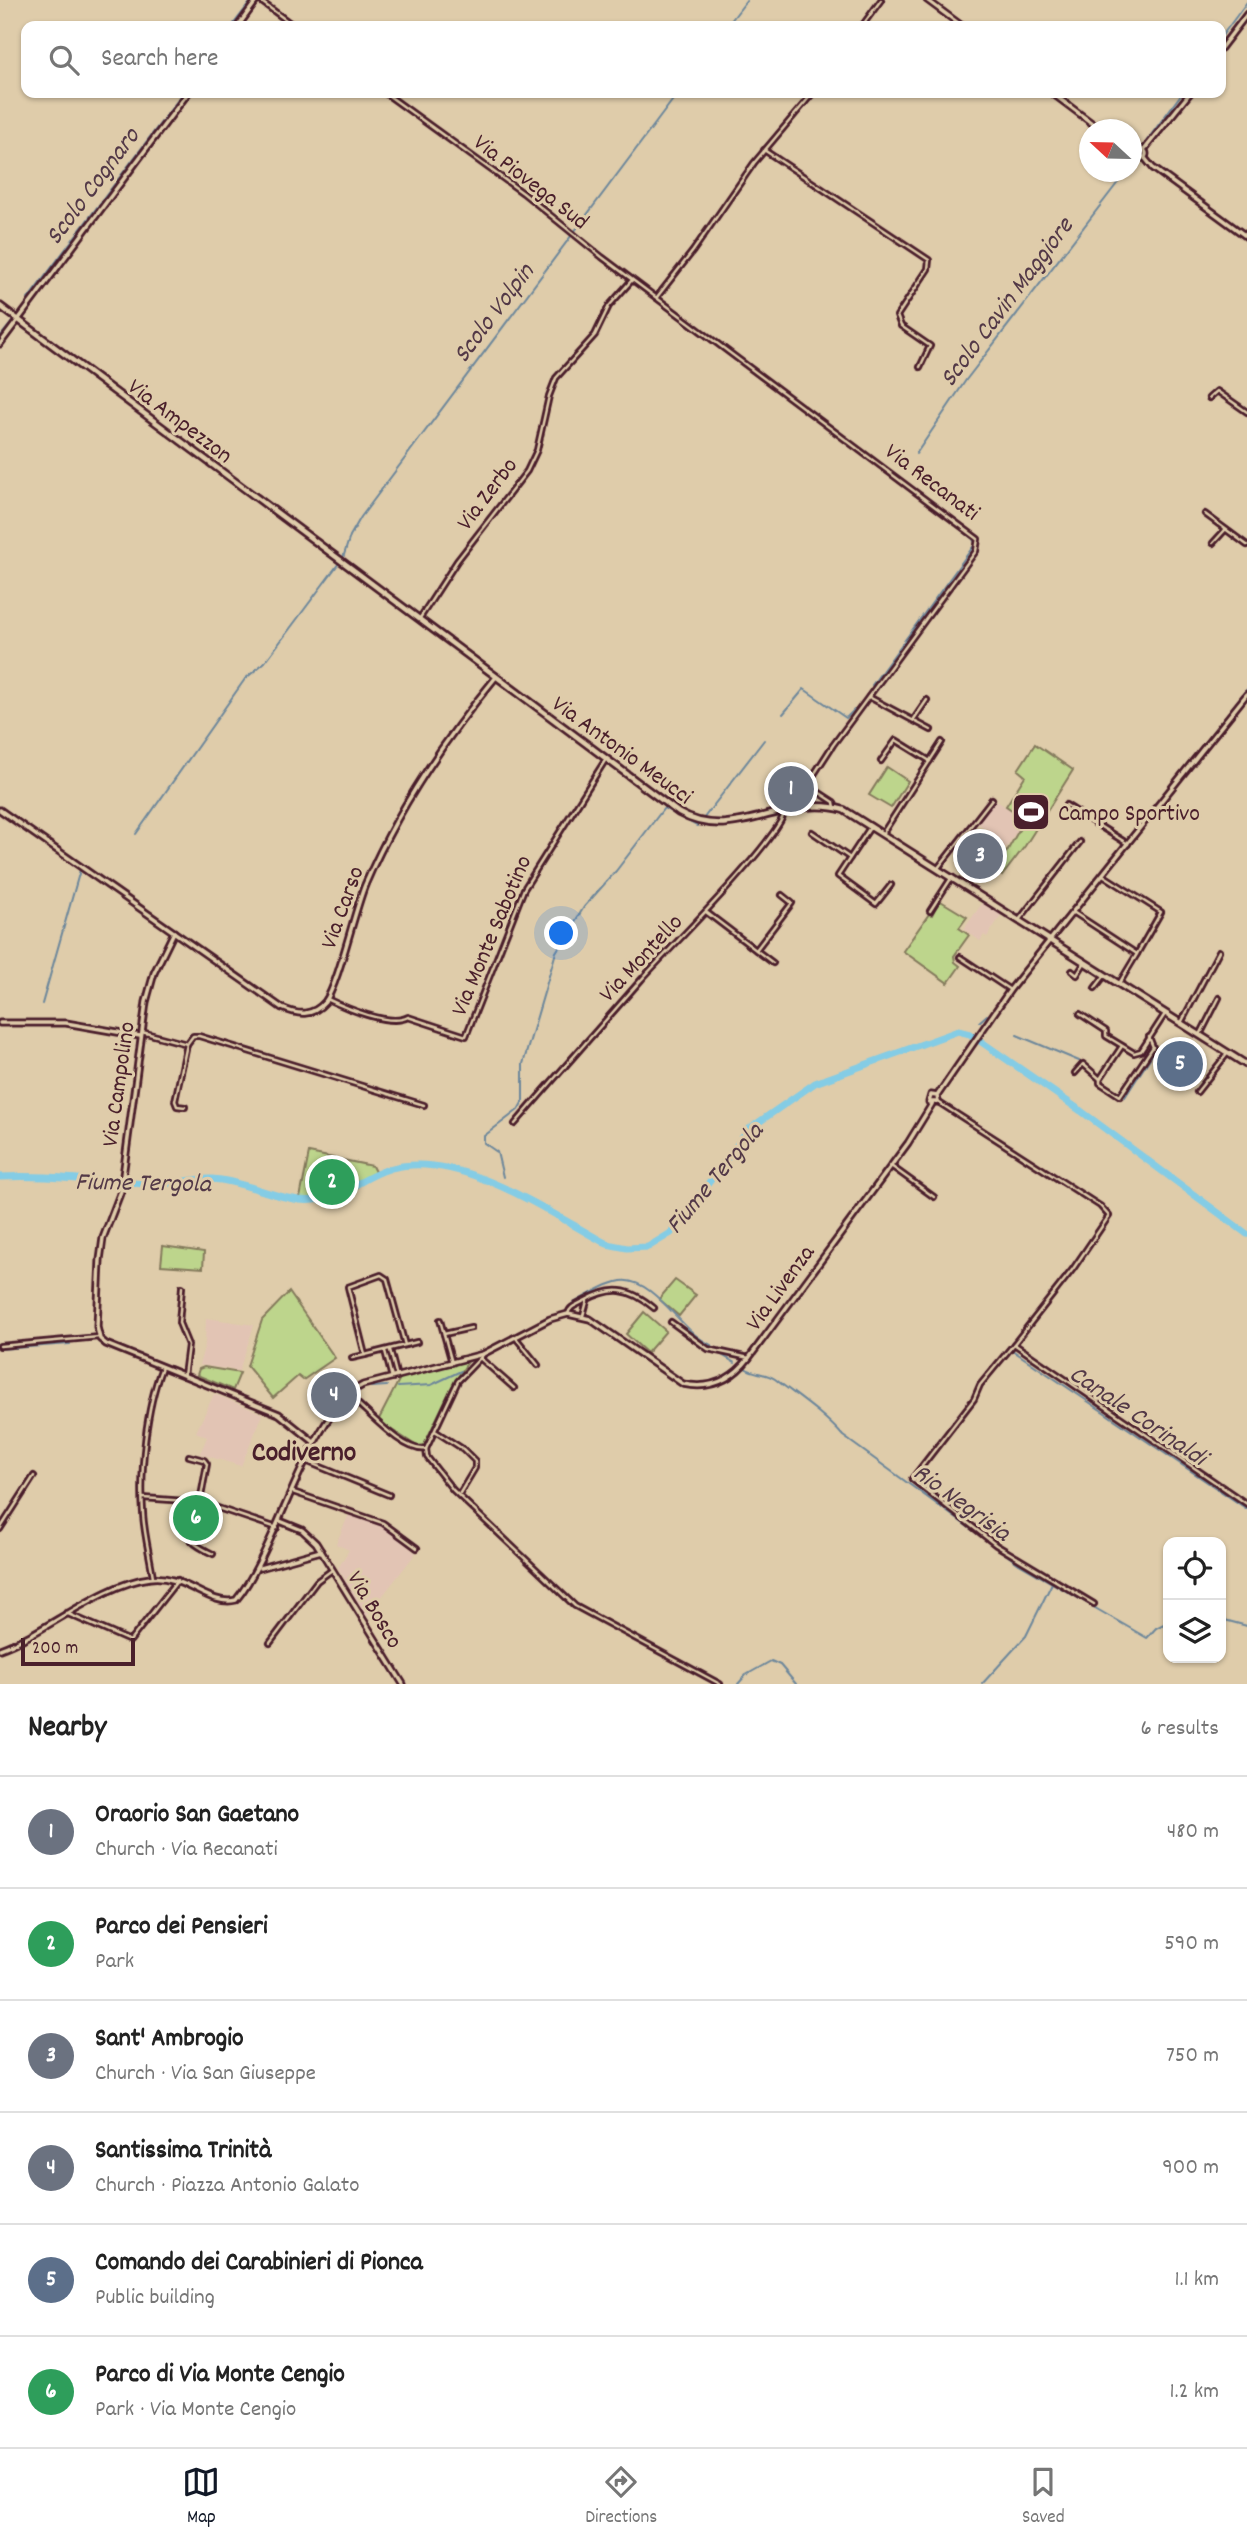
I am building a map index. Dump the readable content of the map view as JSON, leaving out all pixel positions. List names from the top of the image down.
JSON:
{
  "streets": {
    "main road": ["Via Ampezzon", "Via Antonio Meucci"],
    "street": [
      "Via Piovega Sud",
      "Via Recanati",
      "Via Zerbo",
      "Via Carso",
      "Via Monte Sabotino",
      "Via Montello",
      "Via Campolino",
      "Via Livenza",
      "Via Bosco"
    ]
  },
  "crossings": [
    ["Via Piovega Sud", "Via Recanati"],
    ["Via Piovega Sud", "Via Zerbo"],
    ["Via Ampezzon", "Via Antonio Meucci"],
    ["Via Recanati", "Via Antonio Meucci"],
    ["Via Zerbo", "Via Antonio Meucci"],
    ["Via Antonio Meucci", "Via Carso"],
    ["Via Antonio Meucci", "Via Monte Sabotino"],
    ["Via Antonio Meucci", "Via Montello"],
    ["Via Antonio Meucci", "Via Livenza"],
    ["Via Carso", "Via Monte Sabotino"]
  ],
  "districts": ["Codiverno"],
  "water": [
    "Scolo Cognaro",
    "Scolo Cavin Maggiore",
    "Scolo Volpin",
    "Fiume Tergola",
    "Canale Corinaldi",
    "Rio Negrisia"
  ],
  "places": {
    "sports": ["Campo Sportivo"]
  },
  "scale_bar": "200 m",
  "north": "left",
  "page": {
    "search": "Search here",
    "pins": [
      "1",
      "3",
      "5",
      "2",
      "4",
      "6"
    ],
    "scale": "200 m",
    "heading": ["Nearby", "6 results"],
    "list": [
      {
        "mark": "1",
        "name": "Oraorio San Gaetano",
        "note": "Church · Via Recanati",
        "value": "480 m"
      },
      {
        "mark": "2",
        "name": "Parco dei Pensieri",
        "note": "Park",
        "value": "590 m"
      },
      {
        "mark": "3",
        "name": "Sant' Ambrogio",
        "note": "Church · Via San Giuseppe",
        "value": "750 m"
      },
      {
        "mark": "4",
        "name": "Santissima Trinità",
        "note": "Church · Piazza Antonio Galato",
        "value": "900 m"
      },
      {
        "mark": "5",
        "name": "Comando dei Carabinieri di Pionca",
        "note": "Public building",
        "value": "1.1 km"
      },
      {
        "mark": "6",
        "name": "Parco di Via Monte Cengio",
        "note": "Park · Via Monte Cengio",
        "value": "1.2 km"
      }
    ],
    "nav": ["Map", "Directions", "Saved"]
  }
}
